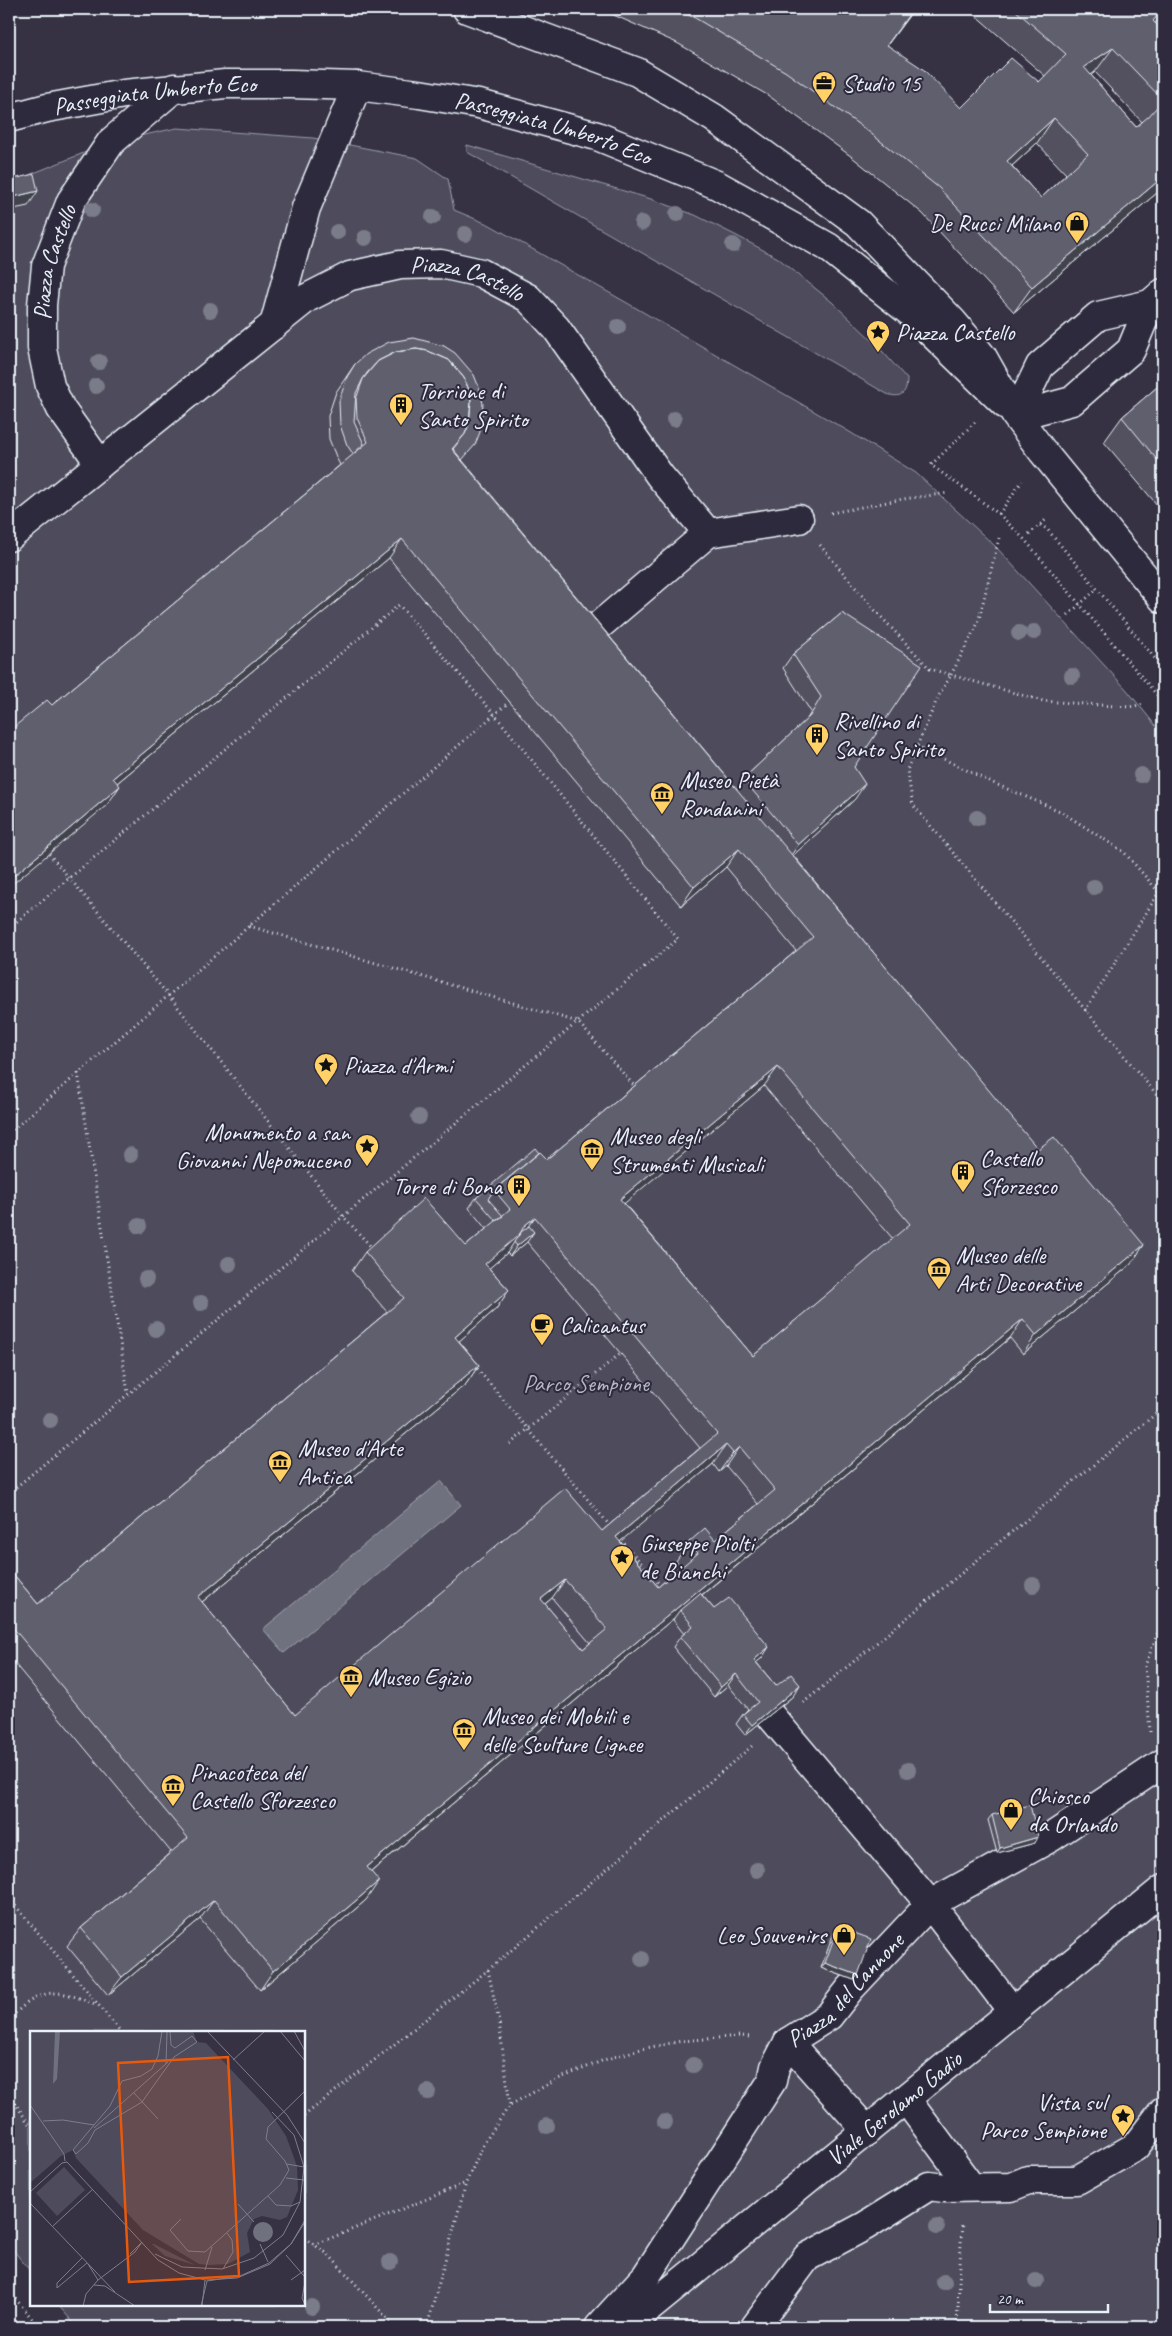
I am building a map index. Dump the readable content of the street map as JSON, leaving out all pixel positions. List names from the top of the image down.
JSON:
{
  "streets": {
    "street": [
      "Passeggiata Umberto Eco",
      "Piazza Castello",
      "Piazza del Cannone",
      "Viale Gerolamo Gadio"
    ]
  },
  "crossings": [
    ["Passeggiata Umberto Eco", "Piazza Castello"]
  ],
  "parks": ["Parco Sempione"],
  "places": {
    "office": ["Studio 15"],
    "shop": ["De Rucci Milano", "Chiosco da Orlando", "Leo Souvenirs"],
    "place": [
      "Piazza Castello",
      "Piazza d'Armi",
      "Monumento a san Giovanni Nepomuceno",
      "Giuseppe Piolti de Bianchi",
      "Vista sul Parco Sempione"
    ],
    "building": [
      "Torrione di Santo Spirito",
      "Rivellino di Santo Spirito",
      "Castello Sforzesco",
      "Torre di Bona"
    ],
    "museum": [
      "Museo Pietà Rondanini",
      "Museo degli Strumenti Musicali",
      "Museo delle Arti Decorative",
      "Museo d'Arte Antica",
      "Museo Egizio",
      "Museo dei Mobili e delle Sculture Lignee",
      "Pinacoteca del Castello Sforzesco"
    ],
    "cafe": ["Calicantus"]
  },
  "scale_bar": "20 m"
}
